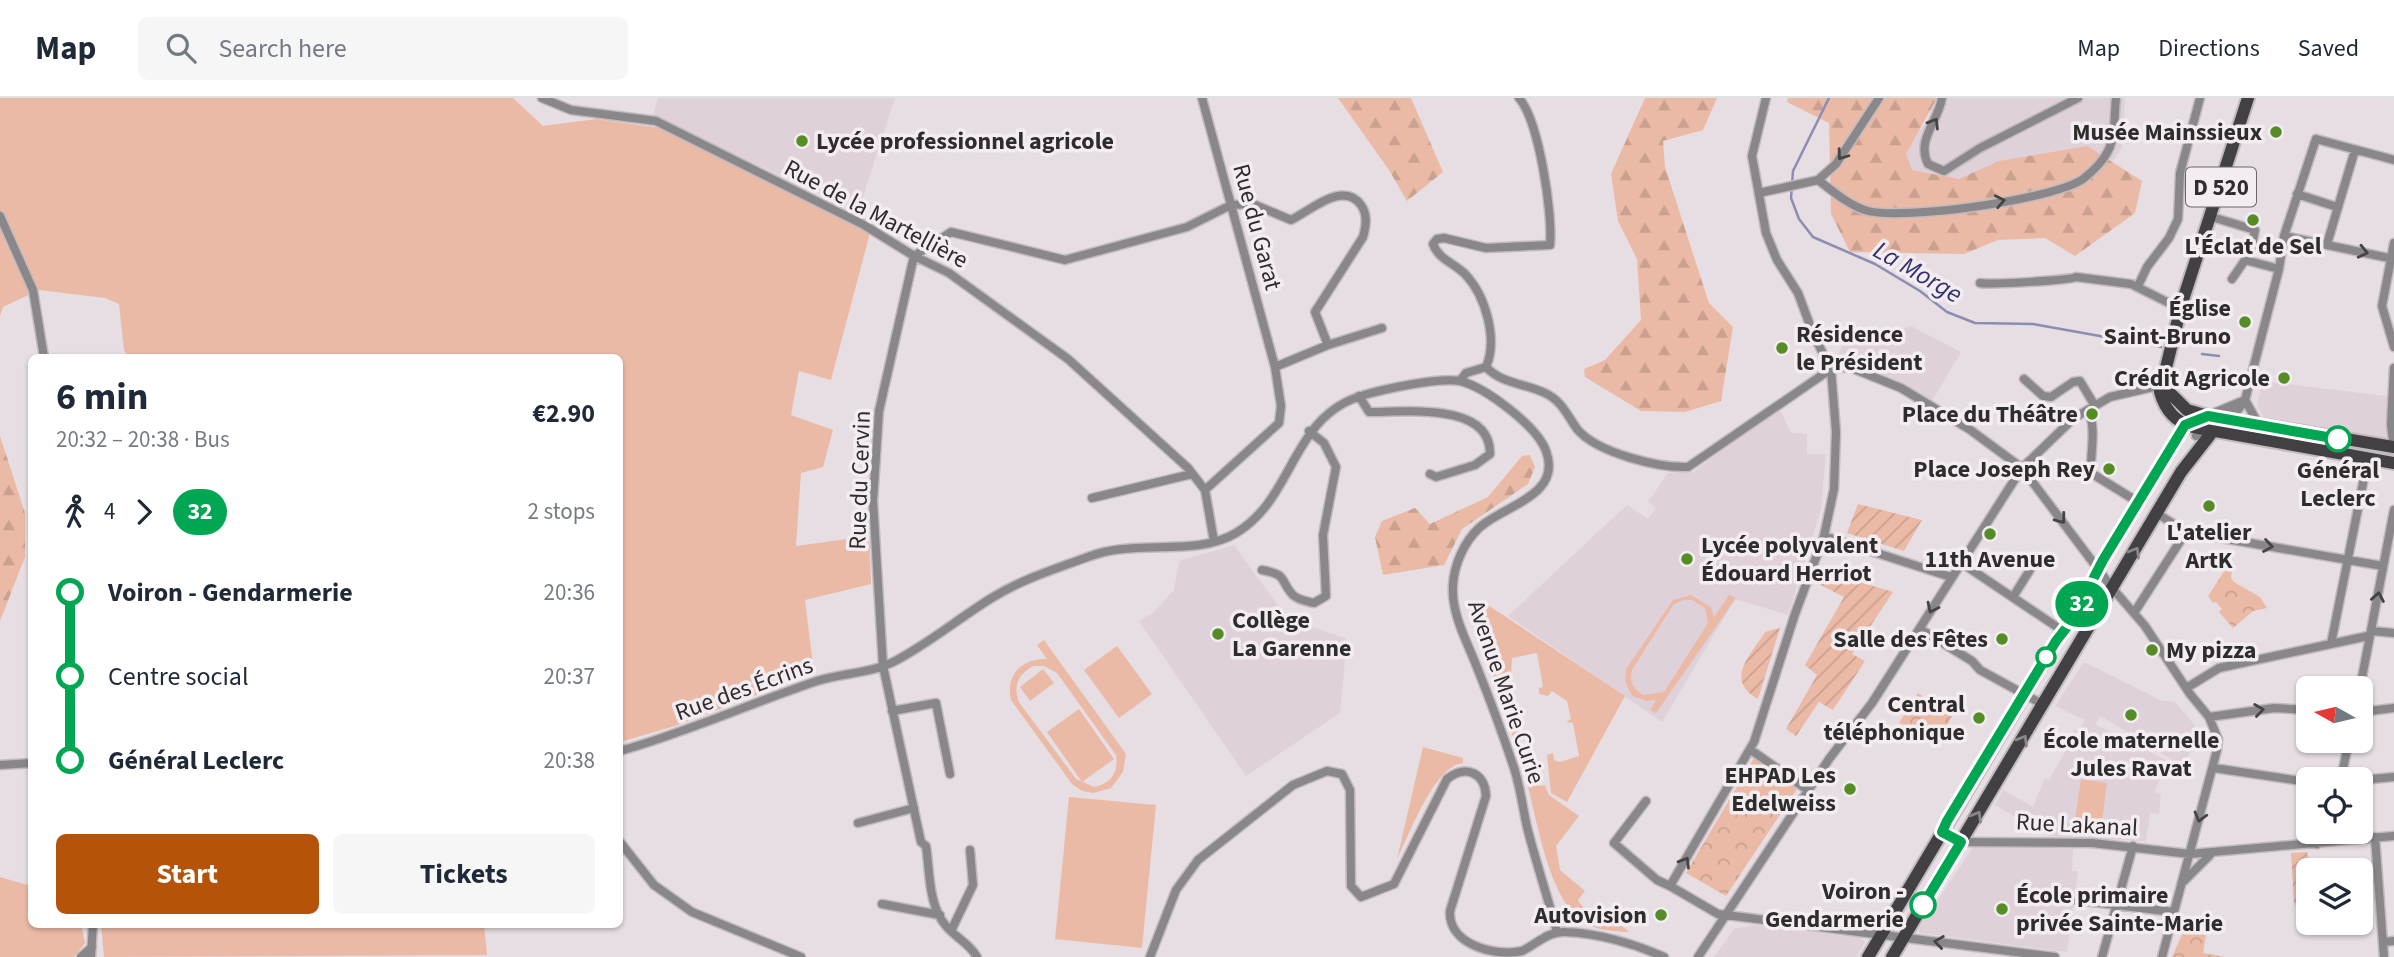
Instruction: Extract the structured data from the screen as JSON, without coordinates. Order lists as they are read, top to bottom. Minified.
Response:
{"streets":{"main road":["D 520"],"street":["Rue de la Martellière","Rue du Garat","Rue du Cervin","Rue des Écrins","Avenue Marie Curie","Rue Lakanal"]},"crossings":[["Rue de la Martellière","Rue du Garat"],["Rue de la Martellière","Rue du Cervin"],["Rue du Cervin","Rue des Écrins"]],"water":["La Morge"],"places":["Musée Mainssieux","Lycée professionnel agricole","L'Éclat de Sel","Église Saint-Bruno","Résidence le Président","Crédit Agricole","Place du Théâtre","Général Leclerc","Place Joseph Rey","L'atelier ArtK","11th Avenue","Lycée polyvalent Édouard Herriot","Collège La Garenne","Salle des Fêtes","My pizza","École maternelle Jules Ravat","Central téléphonique","EHPAD Les Edelweiss","Voiron - Gendarmerie","École primaire privée Sainte-Marie","Autovision"],"lines":["bus line 32"],"north":"left","page":{"header":"Map","search":"Search here","nav":["Map","Directions","Saved"],"on_map":"32","heading":["6 min","20:32 – 20:38 · Bus","€2.90"],"legs":["4","32","2 stops"],"list":[{"name":"Voiron - Gendarmerie","value":"20:36"},{"name":"Centre social","value":"20:37"},{"name":"Général Leclerc","value":"20:38"}],"buttons":["Start","Tickets"]}}
